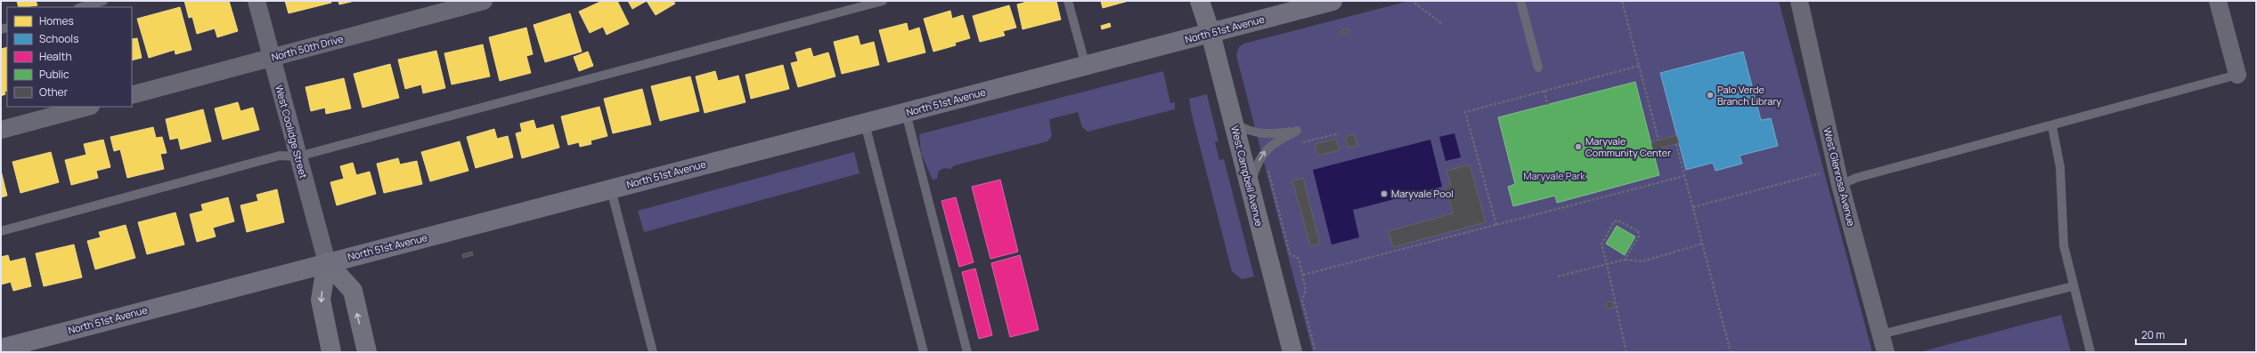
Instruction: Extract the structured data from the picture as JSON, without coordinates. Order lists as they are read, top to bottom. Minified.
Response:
{"streets":{"main road":["North 51st Avenue"],"street":["North 50th Drive","West Coolidge Street","West Campbell Avenue","West Glenrosa Avenue"]},"crossings":[["North 51st Avenue","West Coolidge Street"],["North 51st Avenue","West Campbell Avenue"],["North 50th Drive","West Coolidge Street"]],"parks":["Maryvale Park"],"places":["Palo Verde Branch Library","Maryvale Community Center","Maryvale Pool"],"legend":["Homes","Schools","Health","Public","Other"],"scale_bar":"20 m"}
